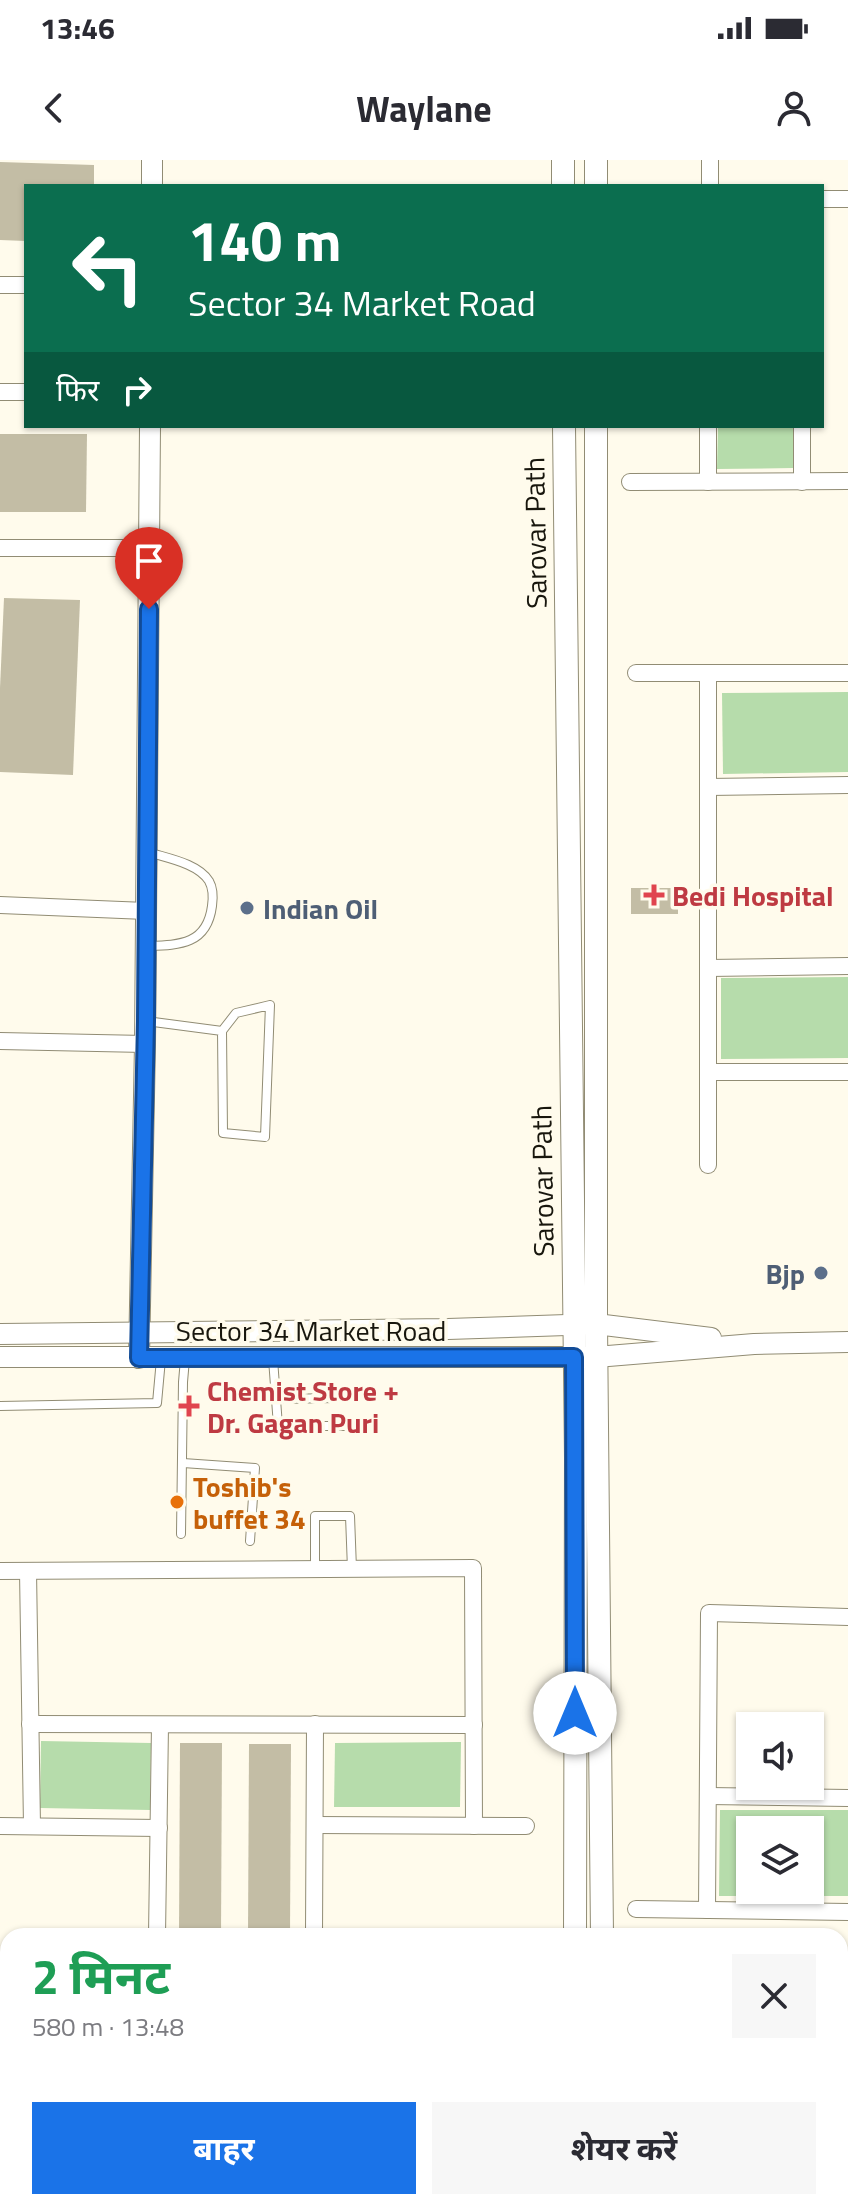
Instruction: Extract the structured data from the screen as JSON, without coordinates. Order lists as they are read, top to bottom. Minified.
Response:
{"streets":{"main road":["Sarovar Path"],"street":["Sector 34 Market Road"]},"crossings":[["Sarovar Path","Sector 34 Market Road"]],"places":{"health":["Bedi Hospital","Chemist Store + Dr. Gagan Puri"],"other":["Indian Oil","Bjp","Toshib's buffet 34"]},"page":{"status":"13:46","header":"Waylane","turn":["140 m","Sector 34 Market Road"],"then":"फिर","heading":["2 मिनट","580 m · 13:48"],"buttons":["बाहर","शेयर करें"]}}
